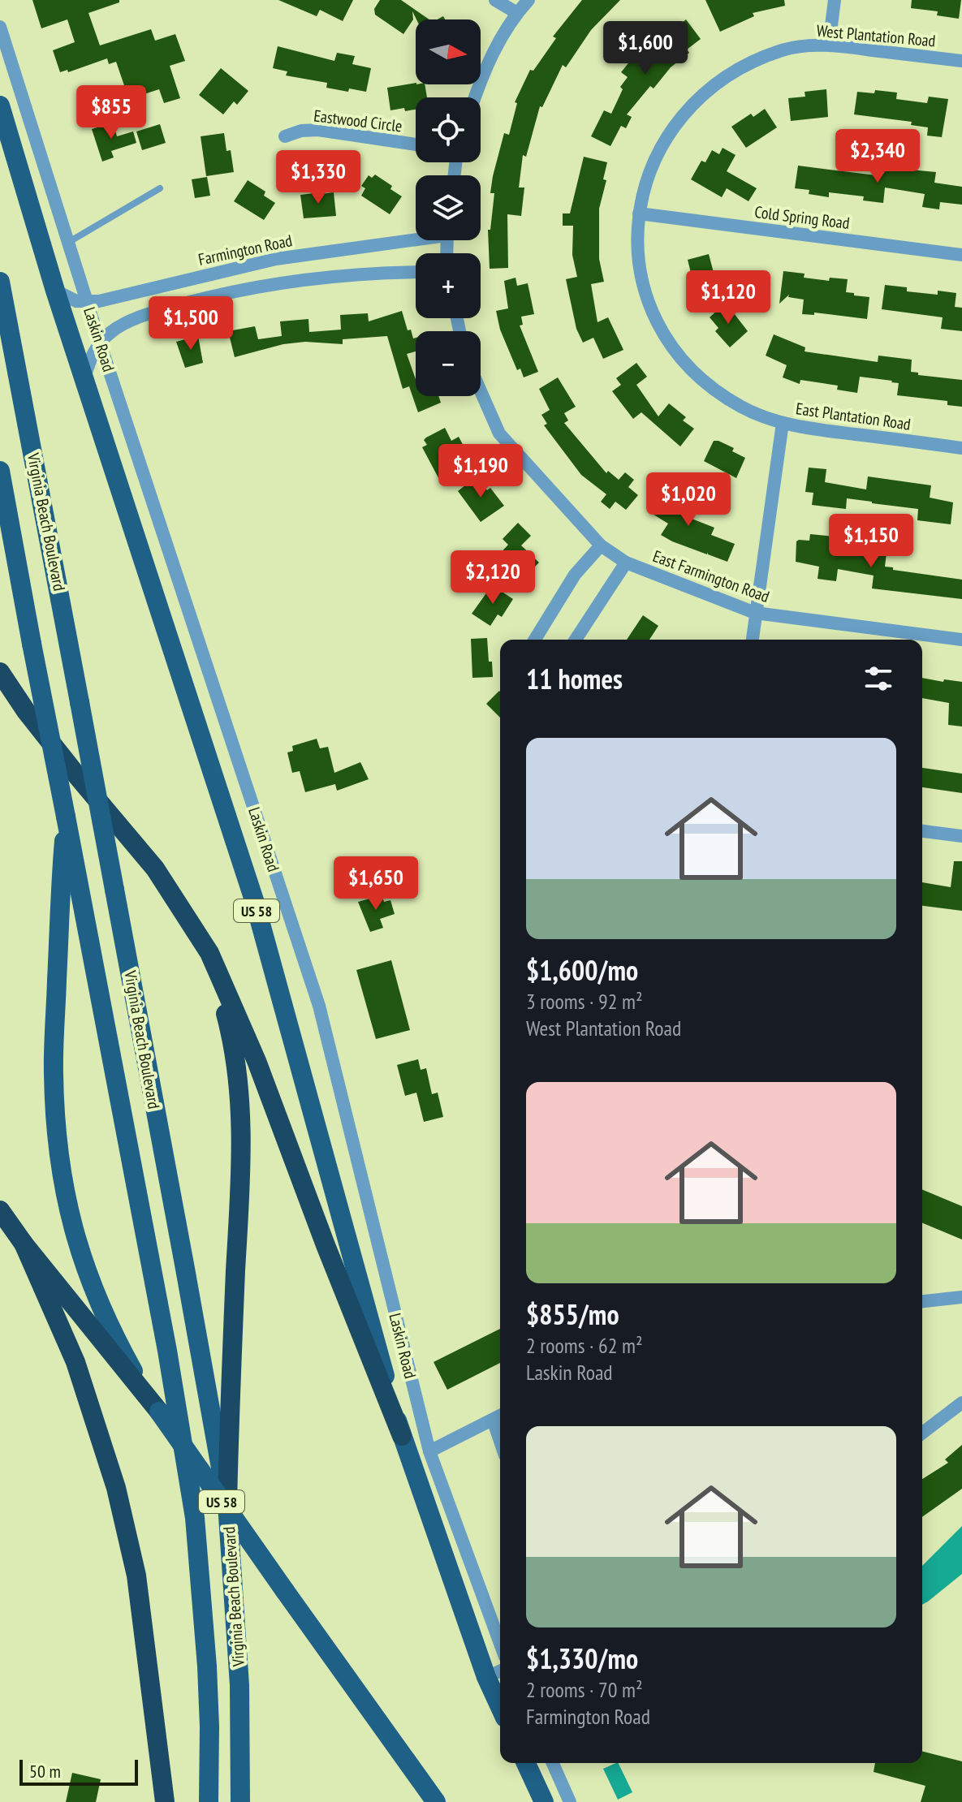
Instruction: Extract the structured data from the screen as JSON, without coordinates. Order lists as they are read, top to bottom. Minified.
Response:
{"streets":{"main road":["Laskin Road","Virginia Beach Boulevard","US 58"],"street":["West Plantation Road","Eastwood Circle","Cold Spring Road","Farmington Road","East Plantation Road","East Farmington Road"]},"crossings":[["West Plantation Road","Cold Spring Road"],["West Plantation Road","East Plantation Road"],["Cold Spring Road","East Plantation Road"],["Farmington Road","Laskin Road"],["Virginia Beach Boulevard","US 58"]],"scale_bar":"50 m","north":"right","page":{"map_buttons":["+","−"],"price":["$1,600","$855","$2,340","$1,330","$1,120","$1,500","$1,190","$1,020","$1,150","$2,120","$1,650"],"heading":"11 homes","list":[{"name":"$1,600/mo","note":"3 rooms · 92 m² · West Plantation Road"},{"name":"$855/mo","note":"2 rooms · 62 m² · Laskin Road"},{"name":"$1,330/mo","note":"2 rooms · 70 m² · Farmington Road"}],"scale":"50 m"}}
